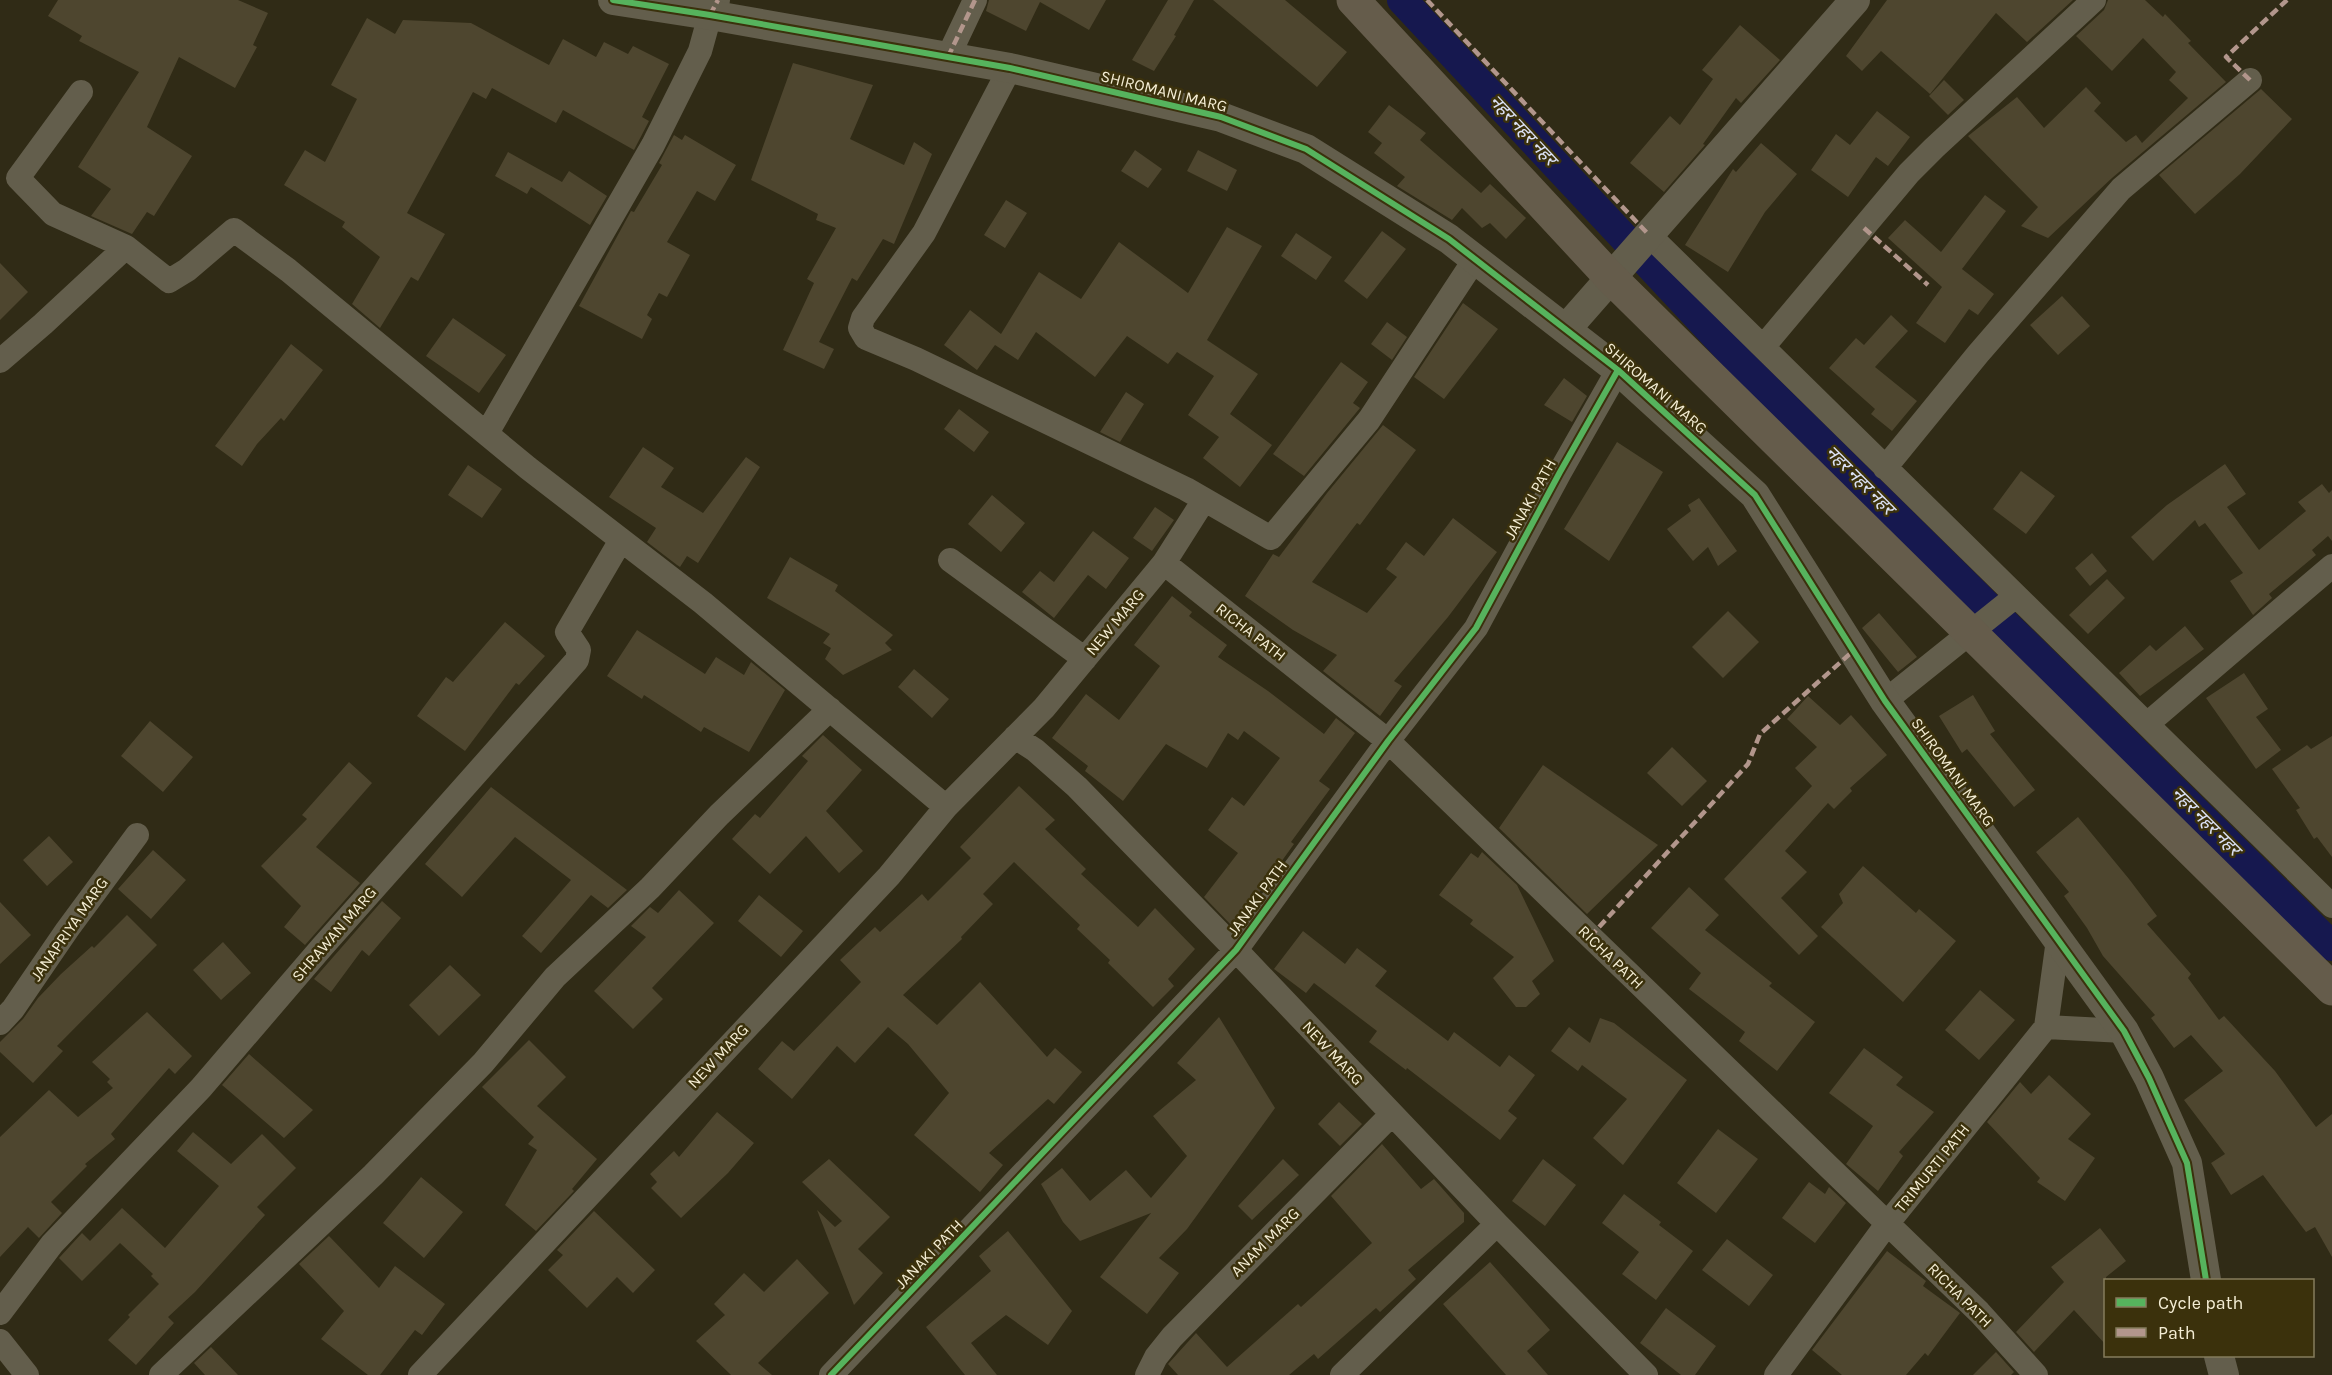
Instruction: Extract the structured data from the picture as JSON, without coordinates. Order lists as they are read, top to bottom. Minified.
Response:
{"streets":{"street":["SHIROMANI MARG","JANAKI PATH","NEW MARG","RICHA PATH","JANAPRIYA MARG","SHRAWAN MARG","TRIMURTI PATH","ANAM MARG"]},"crossings":[["SHIROMANI MARG","JANAKI PATH"],["JANAKI PATH","NEW MARG"],["JANAKI PATH","RICHA PATH"],["NEW MARG","RICHA PATH"],["NEW MARG","ANAM MARG"],["RICHA PATH","TRIMURTI PATH"]],"water":["नहर नहर नहर"],"legend":["Cycle path","Path"]}
